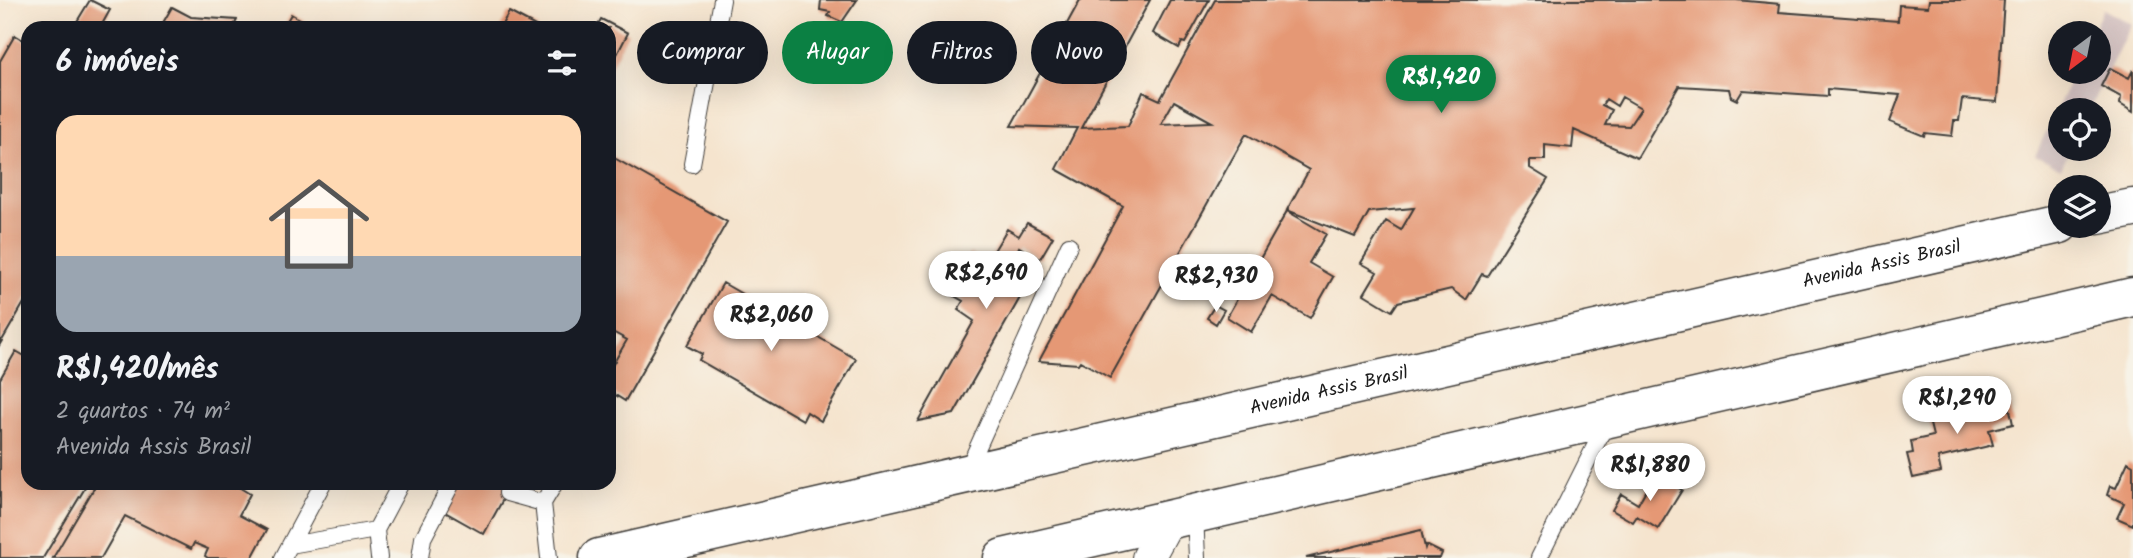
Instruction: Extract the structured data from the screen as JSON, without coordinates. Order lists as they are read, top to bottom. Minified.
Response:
{"streets":{"main road":["Avenida Assis Brasil"]},"north":"bottom left","page":{"chip":["Comprar","Alugar","Filtros","Novo"],"heading":"6 imóveis","price":["R$1,420","R$2,690","R$2,930","R$2,060","R$1,290","R$1,880"],"list":[{"name":"R$1,420/mês","note":"2 quartos · 74 m² · Avenida Assis Brasil"}]}}
